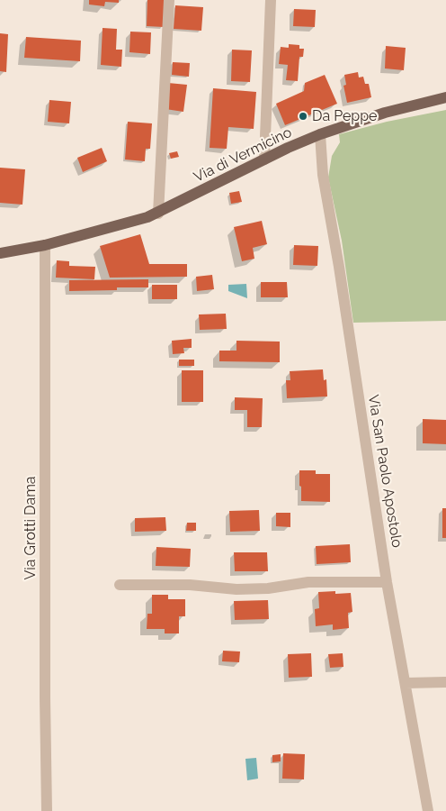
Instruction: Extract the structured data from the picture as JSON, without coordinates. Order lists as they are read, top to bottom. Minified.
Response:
{"streets":{"main road":["Via di Vermicino"],"street":["Via San Paolo Apostolo","Via Grotti Dama"]},"crossings":[["Via di Vermicino","Via San Paolo Apostolo"],["Via di Vermicino","Via Grotti Dama"]],"places":["Da Peppe"]}
